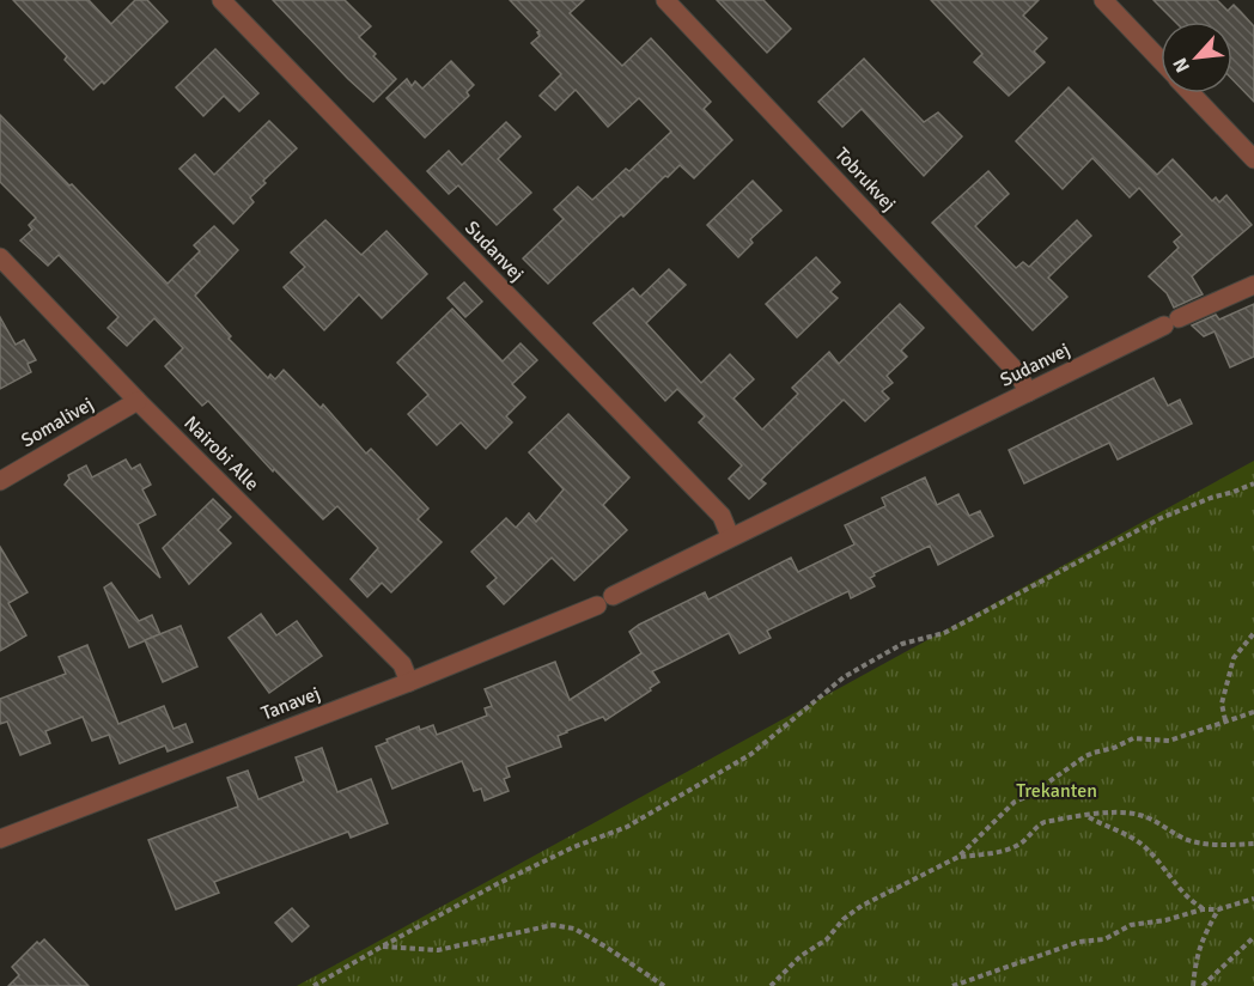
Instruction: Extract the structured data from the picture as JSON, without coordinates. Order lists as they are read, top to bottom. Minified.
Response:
{"streets":{"street":["Tobrukvej","Sudanvej","Somalivej","Nairobi Alle","Tanavej"]},"crossings":[["Tobrukvej","Sudanvej"],["Sudanvej","Tanavej"],["Somalivej","Nairobi Alle"],["Nairobi Alle","Tanavej"]],"parks":["Trekanten"],"north":"bottom left"}
